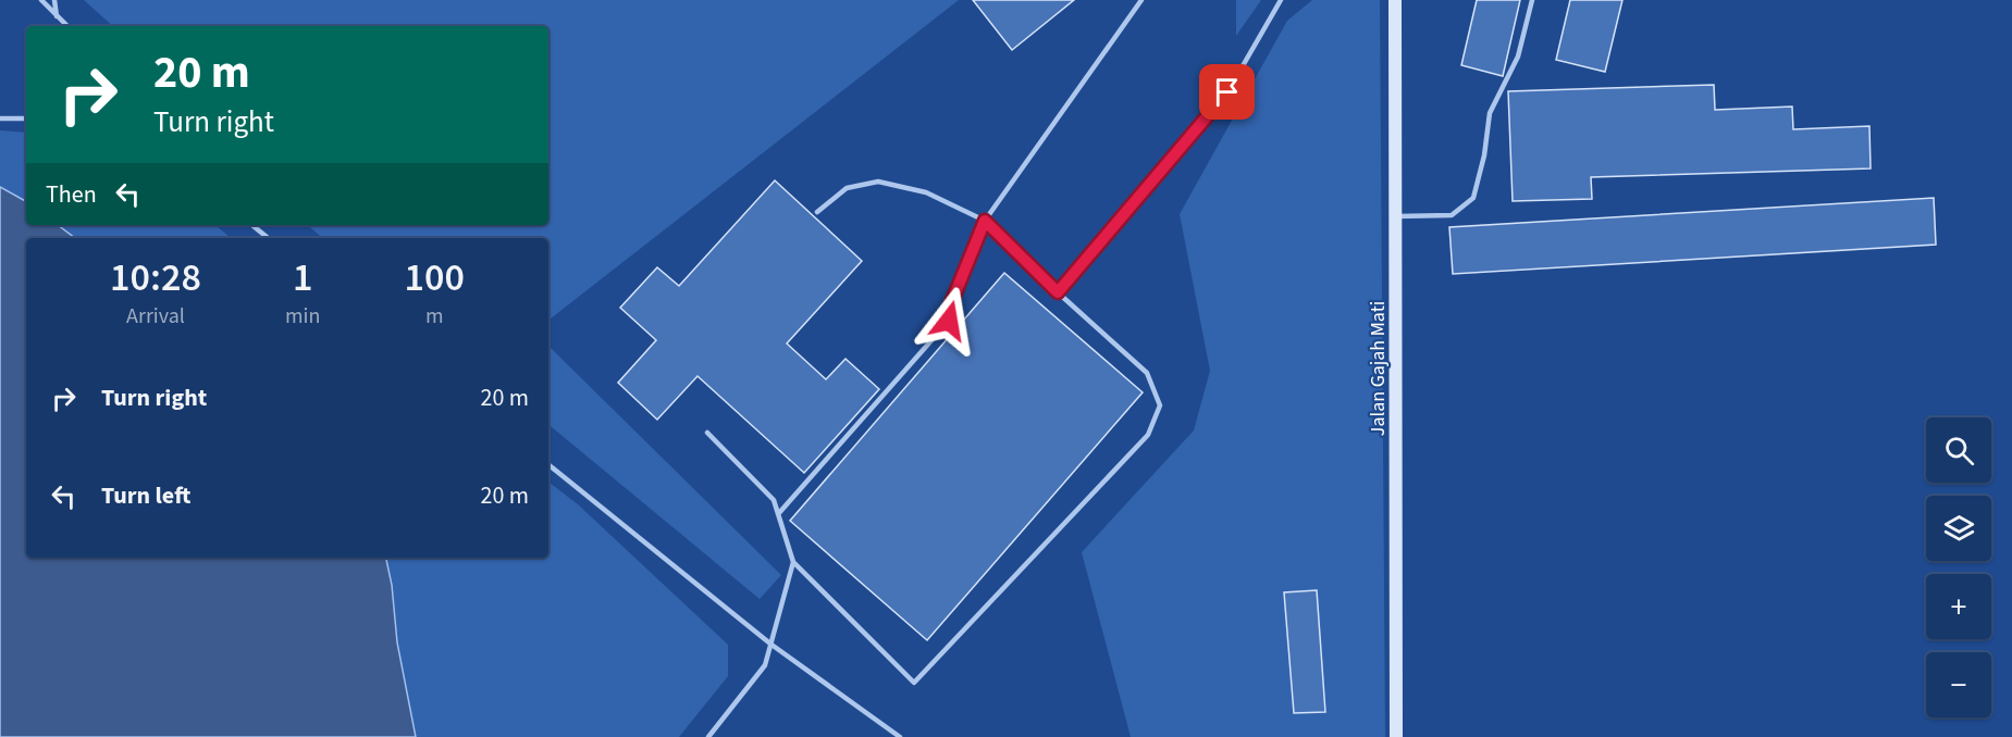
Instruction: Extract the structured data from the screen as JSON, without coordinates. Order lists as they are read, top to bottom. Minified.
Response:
{"streets":{"main road":["Jalan Gajah Mati"]},"page":{"turn":["20 m","Turn right"],"then":"Then","eta":["10:28","Arrival","1","min","100","m"],"list":[{"name":"Turn right","value":"20 m"},{"name":"Turn left","value":"20 m"}],"map_buttons":["+","−"]}}
